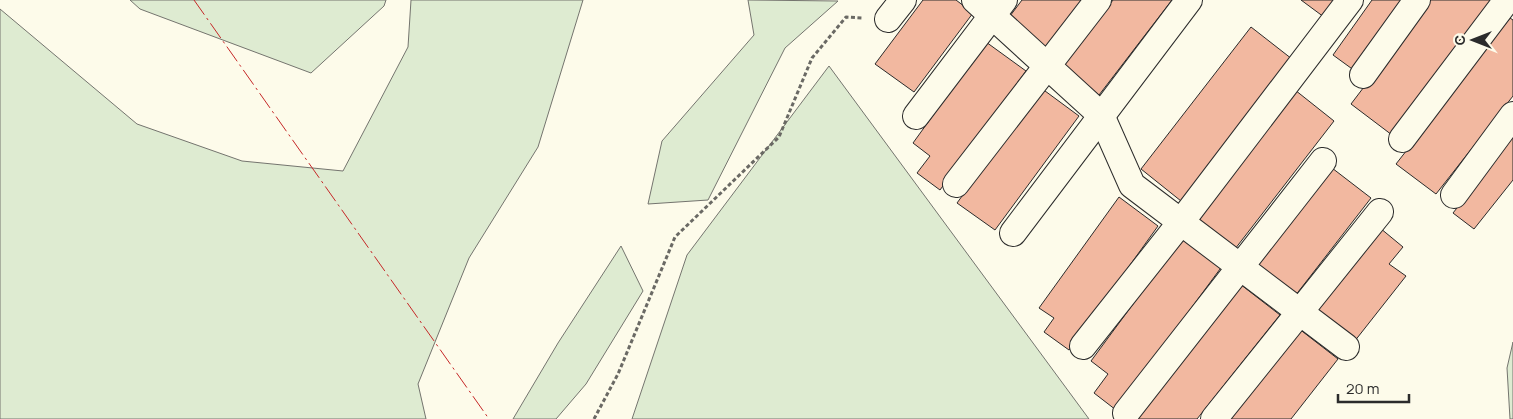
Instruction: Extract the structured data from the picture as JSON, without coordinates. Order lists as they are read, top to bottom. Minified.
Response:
{"scale_bar":"20 m","north":"left"}
